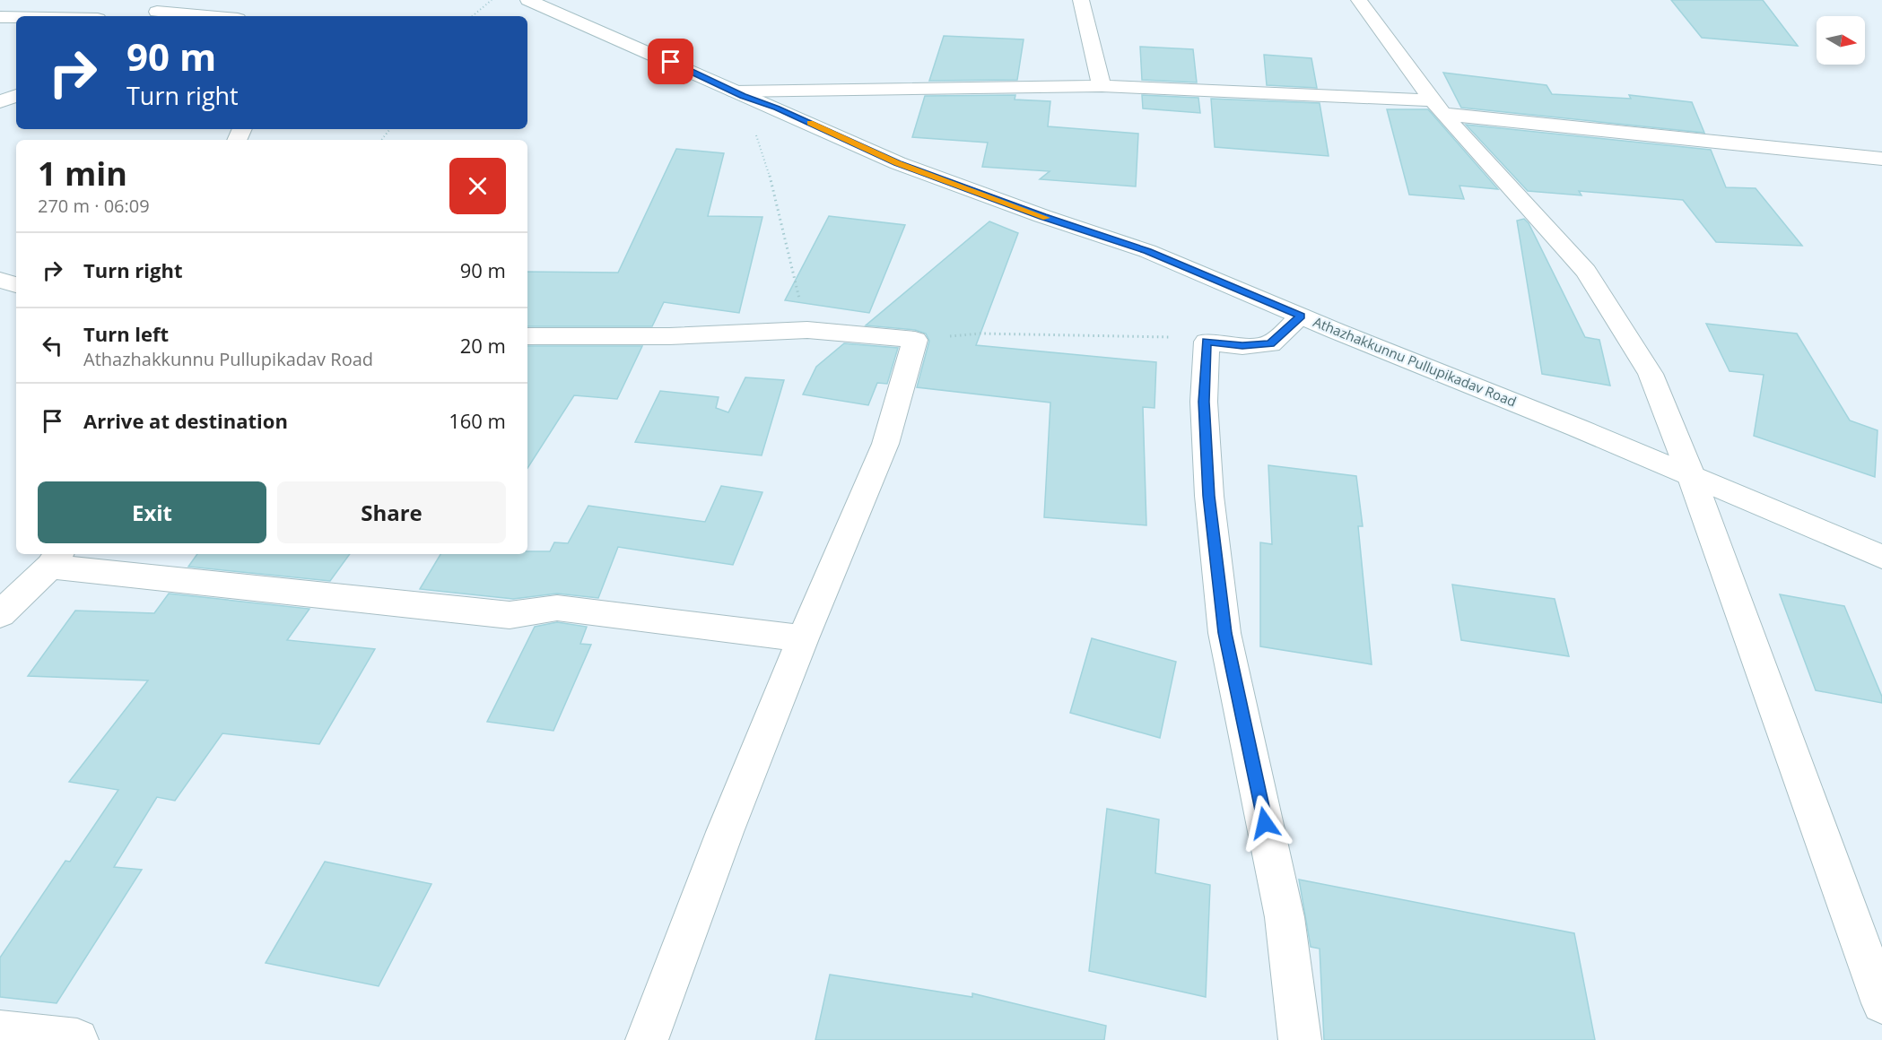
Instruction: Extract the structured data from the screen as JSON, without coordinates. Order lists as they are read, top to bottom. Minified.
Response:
{"streets":{"street":["Athazhakkunnu Pullupikadav Road"]},"north":"right","page":{"turn":["90 m","Turn right"],"heading":["1 min","270 m · 06:09"],"list":[{"name":"Turn right","value":"90 m"},{"name":"Turn left","note":"Athazhakkunnu Pullupikadav Road","value":"20 m"},{"name":"Arrive at destination","value":"160 m"}],"buttons":["Exit","Share"]}}
